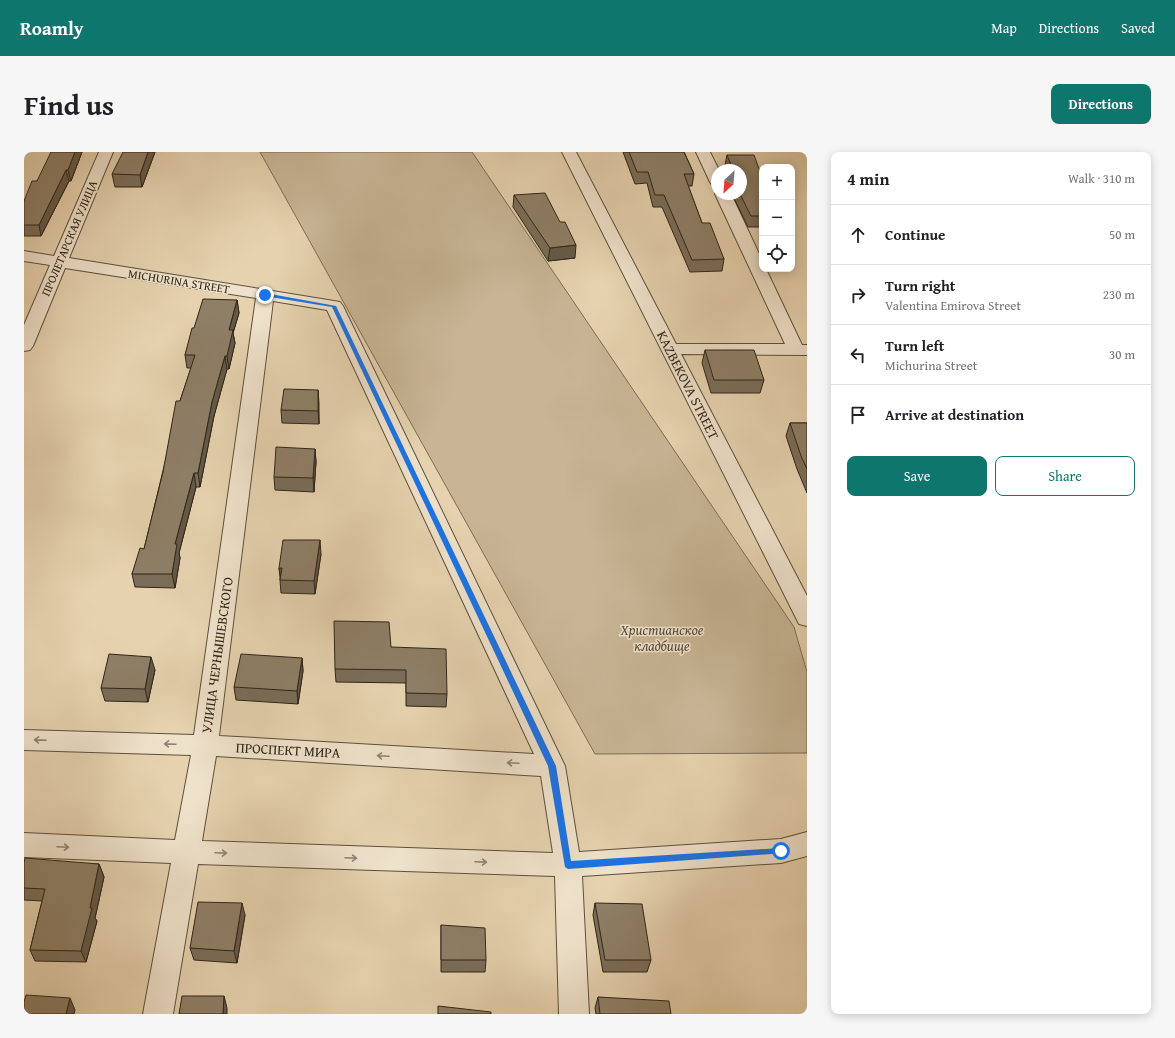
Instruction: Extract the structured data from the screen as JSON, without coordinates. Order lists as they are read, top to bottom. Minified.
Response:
{"streets":{"street":["ПРОЛЕТАРСКАЯ УЛИЦА","MICHURINA STREET","KAZBEKOVA STREET","УЛИЦА ЧЕРНЫШЕВСКОГО","ПРОСПЕКТ МИРА"]},"crossings":[["ПРОЛЕТАРСКАЯ УЛИЦА","MICHURINA STREET"],["MICHURINA STREET","УЛИЦА ЧЕРНЫШЕВСКОГО"],["MICHURINA STREET","ПРОСПЕКТ МИРА"],["УЛИЦА ЧЕРНЫШЕВСКОГО","ПРОСПЕКТ МИРА"]],"parks":["Христианское кладбище"],"north":"bottom left","page":{"header":"Roamly","nav":["Map","Directions","Saved"],"title":"Find us","buttons":["Directions",["Save","Share"]],"heading":["4 min","Walk · 310 m"],"map_buttons":["+","−"],"list":[["Continue","50 m"],["Turn right","Valentina Emirova Street","230 m"],["Turn left","Michurina Street","30 m"],"Arrive at destination"]}}
